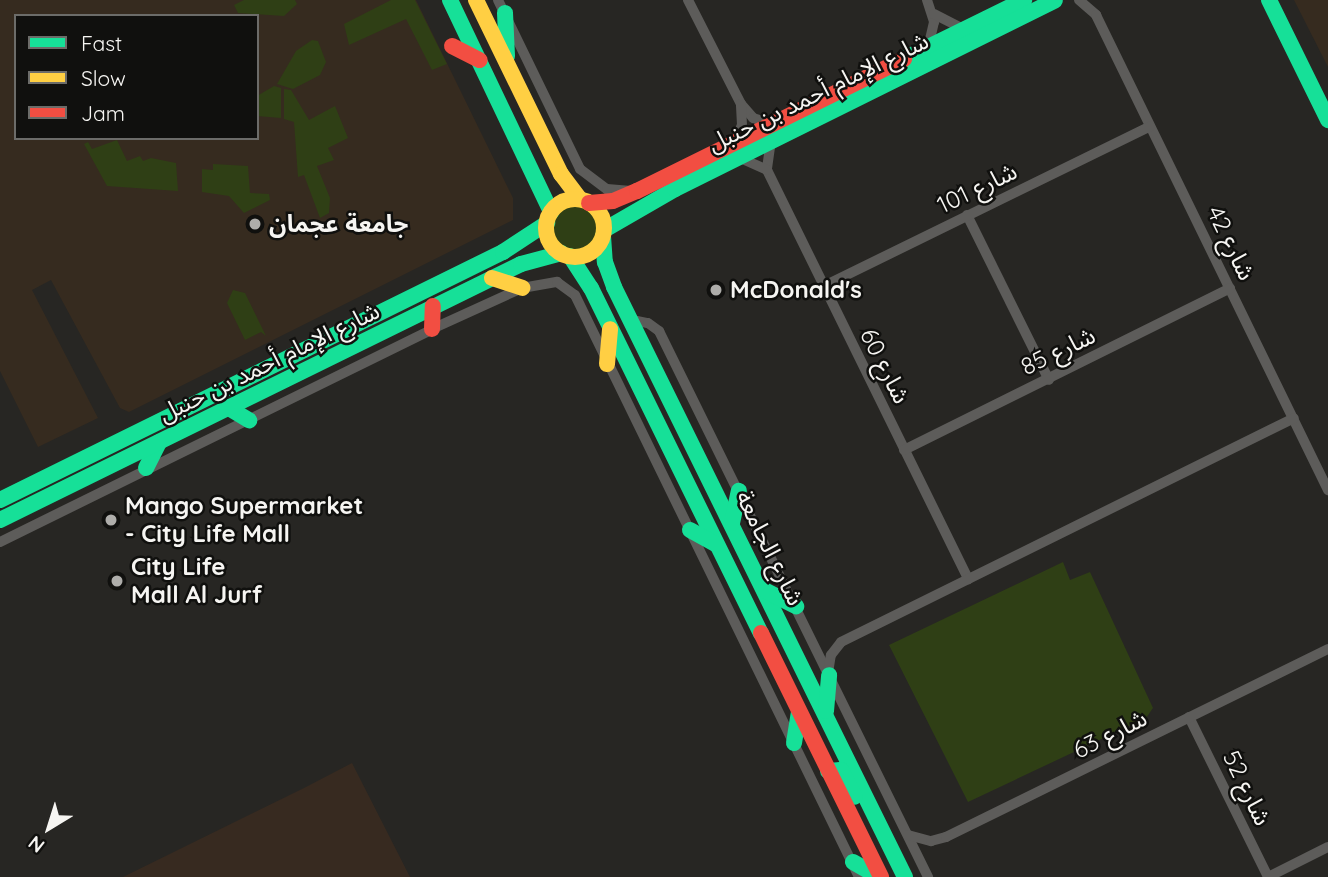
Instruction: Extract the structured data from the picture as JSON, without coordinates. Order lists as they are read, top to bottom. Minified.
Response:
{"streets":{"street":["شارع الإمام أحمد بن حنبل","شارع 101","شارع 42","شارع 85","شارع 60","شارع الجامعة","شارع 63","شارع 52"]},"crossings":[["شارع الإمام أحمد بن حنبل","شارع الجامعة"],["شارع 101","شارع 42"],["شارع 101","شارع 60"],["شارع 42","شارع 85"],["شارع 85","شارع 60"],["شارع 63","شارع 52"]],"places":["جامعة عجمان","McDonald's","Mango Supermarket - City Life Mall","City Life Mall Al Jurf"],"legend":["Fast","Slow","Jam"],"north":"bottom left"}
